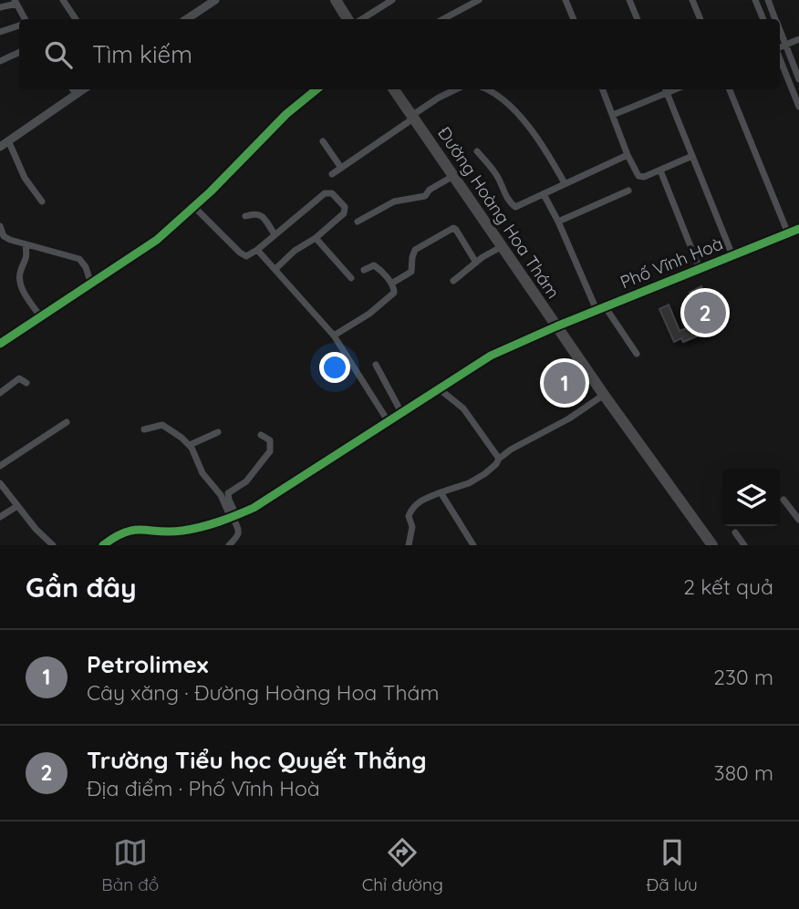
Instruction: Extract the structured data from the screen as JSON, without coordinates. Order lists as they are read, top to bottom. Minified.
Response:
{"streets":{"main road":["Đường Hoàng Hoa Thám"],"street":["Phố Vĩnh Hoà"]},"crossings":[["Đường Hoàng Hoa Thám","Phố Vĩnh Hoà"]],"page":{"search":"Tìm kiếm","pins":["2","1"],"heading":["Gần đây","2 kết quả"],"list":[{"mark":"1","name":"Petrolimex","note":"Cây xăng · Đường Hoàng Hoa Thám","value":"230 m"},{"mark":"2","name":"Trường Tiểu học Quyết Thắng","note":"Địa điểm · Phố Vĩnh Hoà","value":"380 m"}],"nav":["Bản đồ","Chỉ đường","Đã lưu"]}}
